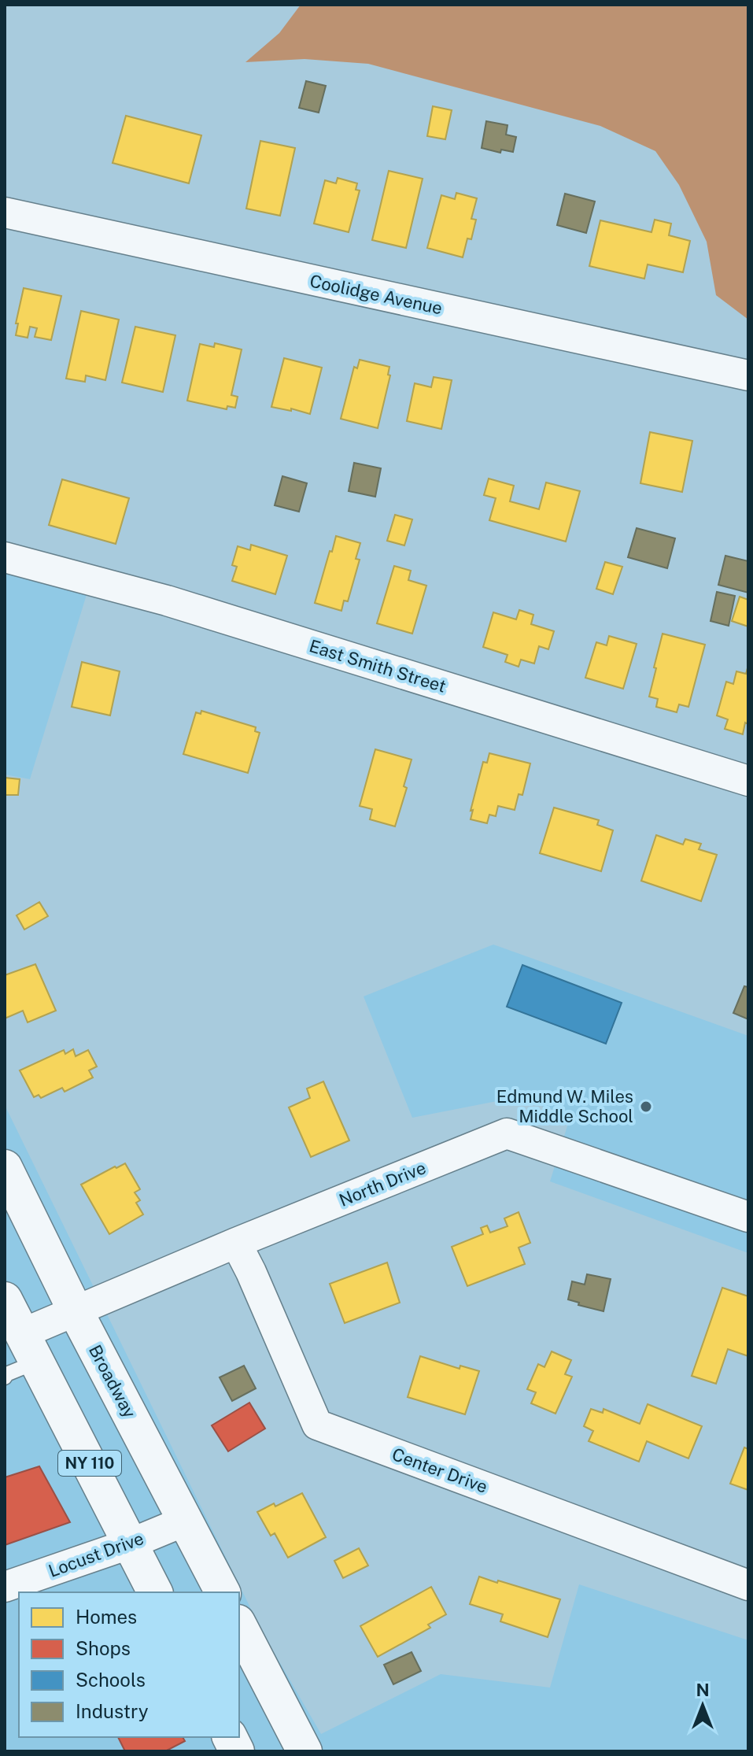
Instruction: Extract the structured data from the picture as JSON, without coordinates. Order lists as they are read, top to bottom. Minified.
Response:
{"streets":{"main road":["Broadway","NY 110"],"street":["Coolidge Avenue","East Smith Street","North Drive","Center Drive","Locust Drive"]},"crossings":[["North Drive","Broadway"],["North Drive","NY 110"],["North Drive","Center Drive"],["Broadway","Locust Drive"],["NY 110","Locust Drive"]],"places":["Edmund W. Miles Middle School"],"legend":["Homes","Shops","Schools","Industry"],"north":"top"}
